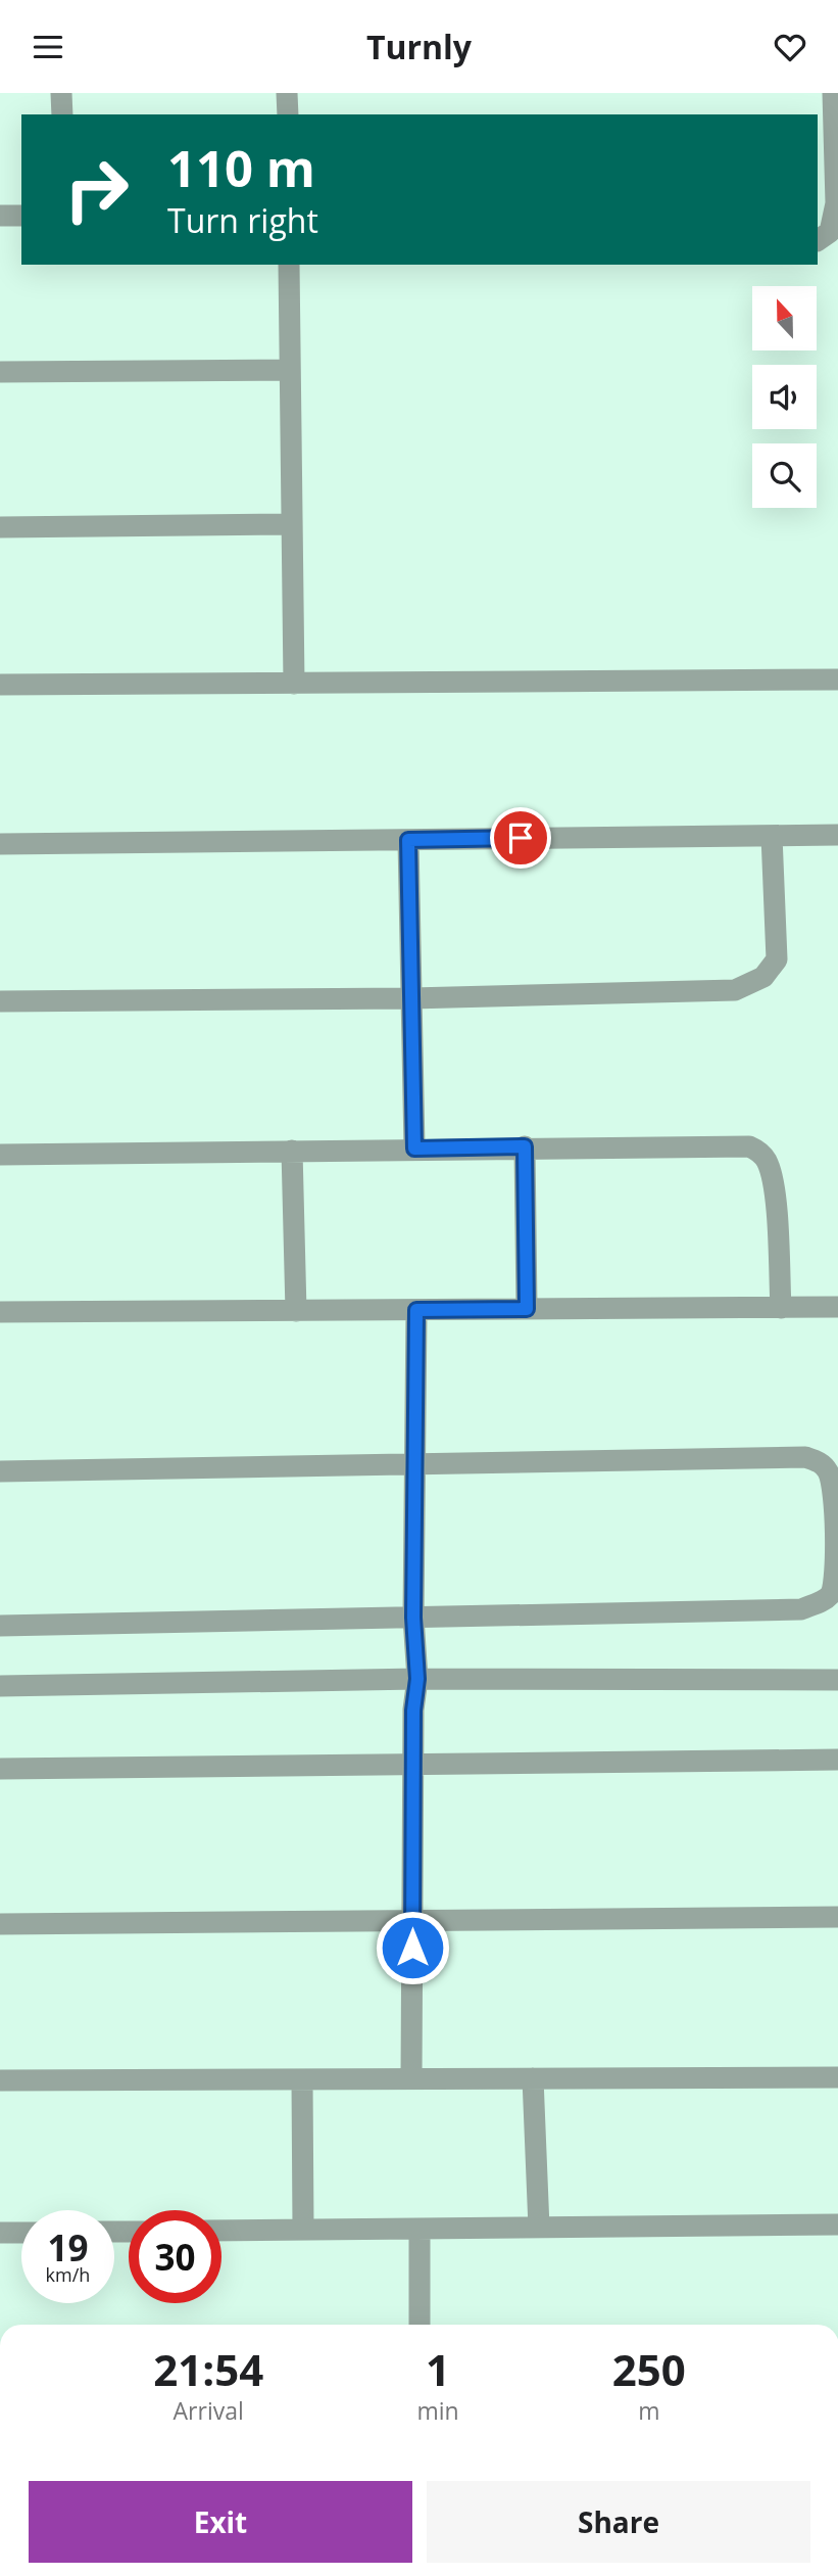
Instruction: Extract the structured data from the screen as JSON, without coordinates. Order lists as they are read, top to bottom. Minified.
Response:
{"north":"top","page":{"header":"Turnly","turn":["110 m","Turn right"],"speed":"19 km/h","limit":"30","eta":["21:54","Arrival","1","min","250","m"],"buttons":["Exit","Share"]}}
